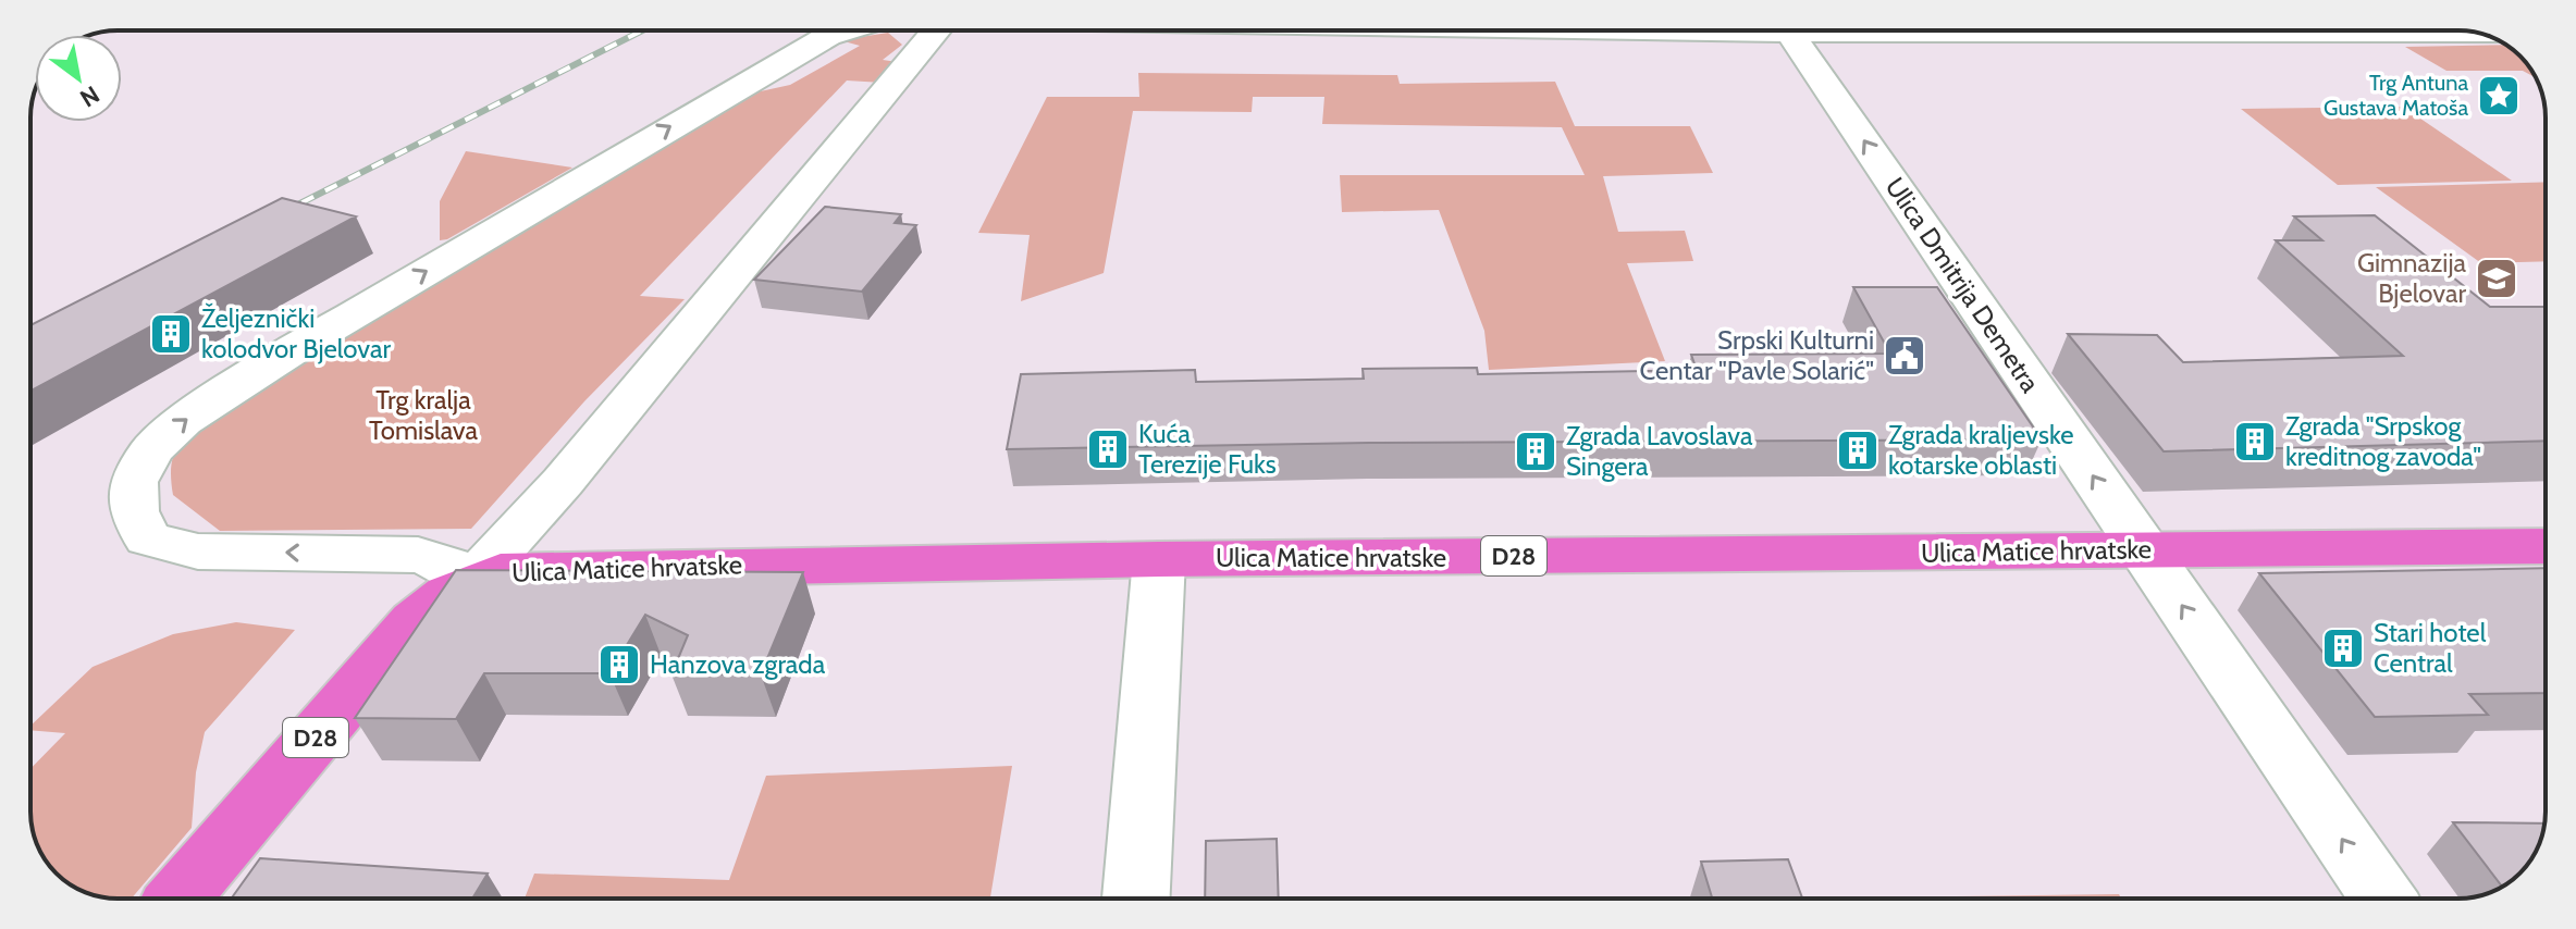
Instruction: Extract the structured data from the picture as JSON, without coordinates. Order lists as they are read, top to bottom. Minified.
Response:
{"streets":{"main road":["Ulica Matice hrvatske","D28"],"street":["Ulica Dmitrija Demetra"]},"crossings":[["Ulica Dmitrija Demetra","Ulica Matice hrvatske"],["Ulica Matice hrvatske","D28"]],"one_way":["Ulica Dmitrija Demetra"],"parks":["Trg kralja Tomislava"],"places":{"place":["Trg Antuna Gustava Matoša"],"school or university":["Gimnazija Bjelovar"],"building":["Željeznički kolodvor Bjelovar","Zgrada \"Srpskog kreditnog zavoda\"","Kuća Terezije Fuks","Zgrada kraljevske kotarske oblasti","Zgrada Lavoslava Singera","Stari hotel Central","Hanzova zgrada"],"public building":["Srpski Kulturni Centar \"Pavle Solarić\""]},"north":"bottom right"}
